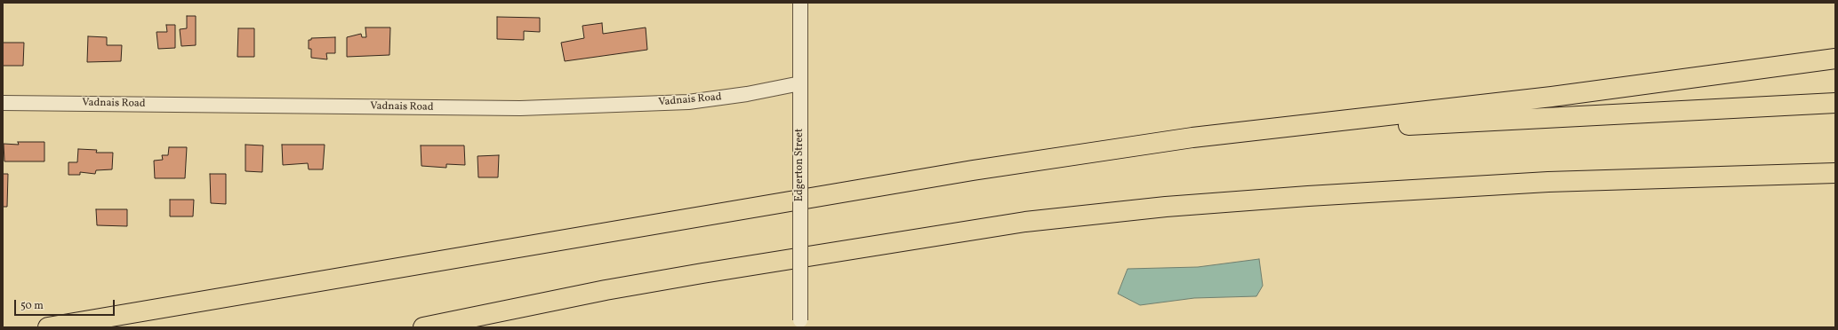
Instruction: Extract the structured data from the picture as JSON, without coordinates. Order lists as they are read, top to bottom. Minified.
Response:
{"streets":{"street":["Vadnais Road","Edgerton Street"]},"crossings":[["Vadnais Road","Edgerton Street"]],"scale_bar":"50 m"}
